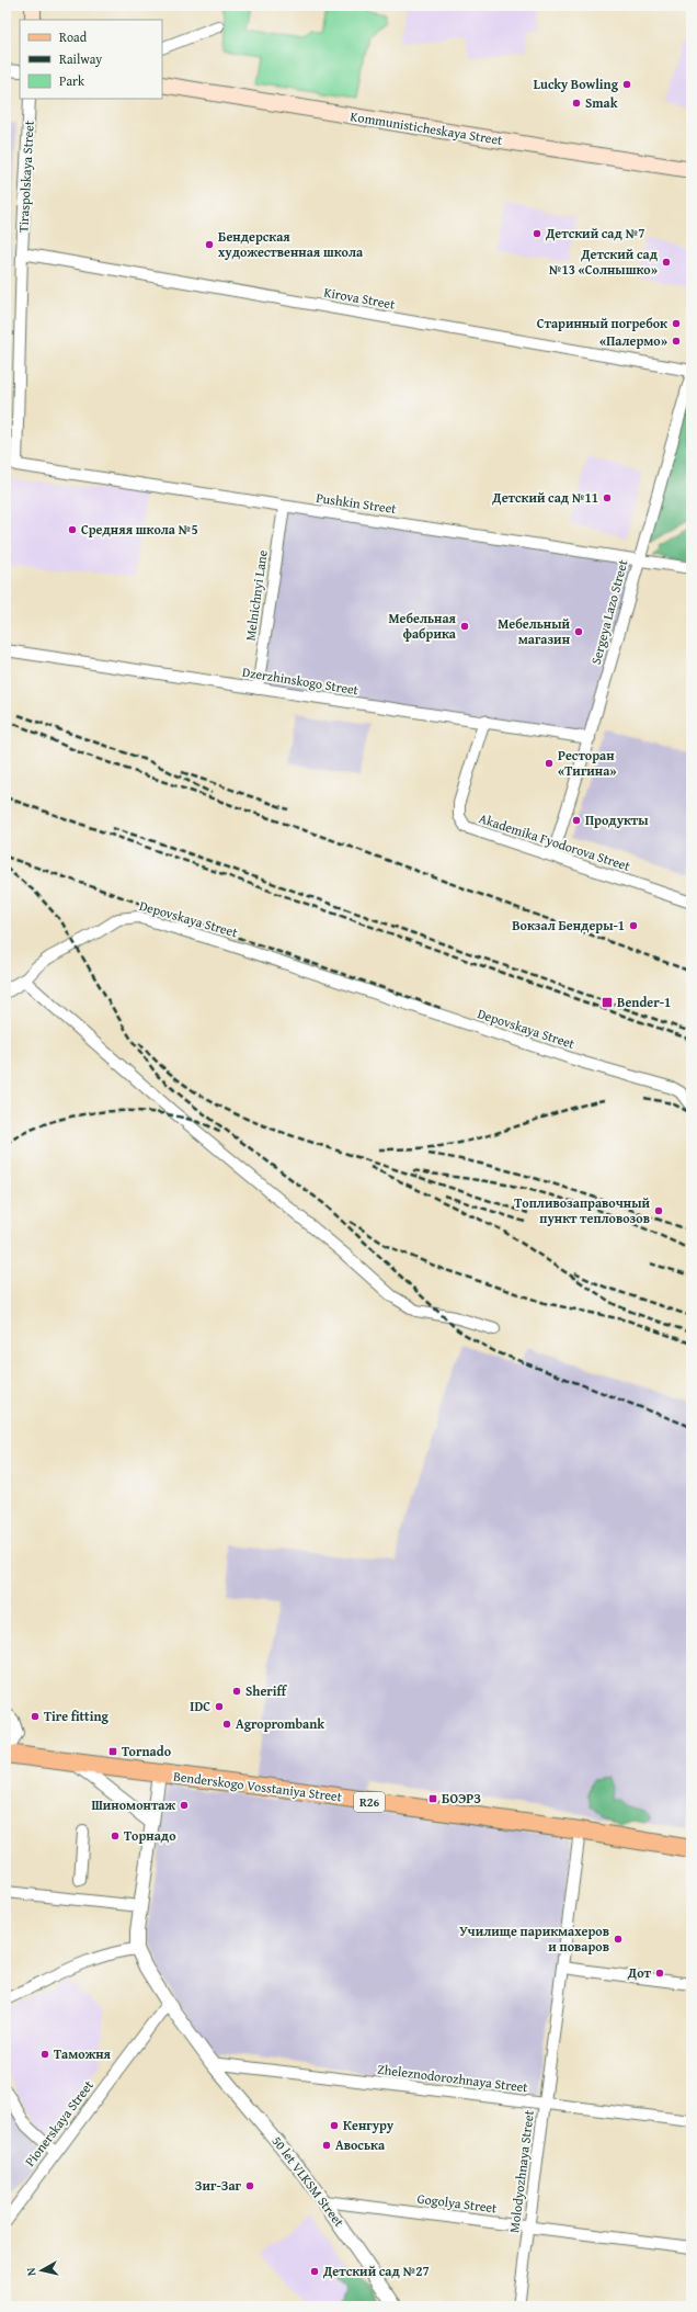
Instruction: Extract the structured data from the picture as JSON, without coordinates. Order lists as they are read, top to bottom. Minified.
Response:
{"streets":{"main road":["Kommunisticheskaya Street","Benderskogo Vosstaniya Street","R26"],"street":["Tiraspolskaya Street","Kirova Street","Pushkin Street","Melnichnyi Lane","Sergeya Lazo Street","Dzerzhinskogo Street","Akademika Fyodorova Street","Depovskaya Street","Zheleznodorozhnaya Street","Pionerskaya Street","Molodyozhnaya Street","50 let VLKSM Street","Gogolya Street"]},"crossings":[["Tiraspolskaya Street","Kirova Street"],["Tiraspolskaya Street","Pushkin Street"],["Pushkin Street","Melnichnyi Lane"],["Pushkin Street","Sergeya Lazo Street"],["Melnichnyi Lane","Dzerzhinskogo Street"],["Sergeya Lazo Street","Dzerzhinskogo Street"],["Sergeya Lazo Street","Akademika Fyodorova Street"],["Dzerzhinskogo Street","Akademika Fyodorova Street"],["Benderskogo Vosstaniya Street","Molodyozhnaya Street"],["Zheleznodorozhnaya Street","Molodyozhnaya Street"],["Zheleznodorozhnaya Street","50 let VLKSM Street"],["Pionerskaya Street","50 let VLKSM Street"],["Molodyozhnaya Street","Gogolya Street"],["50 let VLKSM Street","Gogolya Street"]],"places":{"other":["Lucky Bowling","Smak","Детский сад №7","Бендерская художественная школа","Детский сад №13 «Солнышко»","Старинный погребок","«Палермо»","Детский сад №11","Средняя школа №5","Мебельная фабрика","Мебельный магазин","Ресторан «Тигина»","Продукты","Вокзал Бендеры-1","Топливозаправочный пункт тепловозов","Sheriff","IDC","Tire fitting","Agroprombank","Шиномонтаж","Торнадо","Училище парикмахеров и поваров","Дот","Таможня","Кенгуру","Авоська","Зиг-Заг","Детский сад №27"],"transit":["Bender-1","Tornado","БОЭРЗ"]},"legend":["Road","Railway","Park"],"north":"left"}
